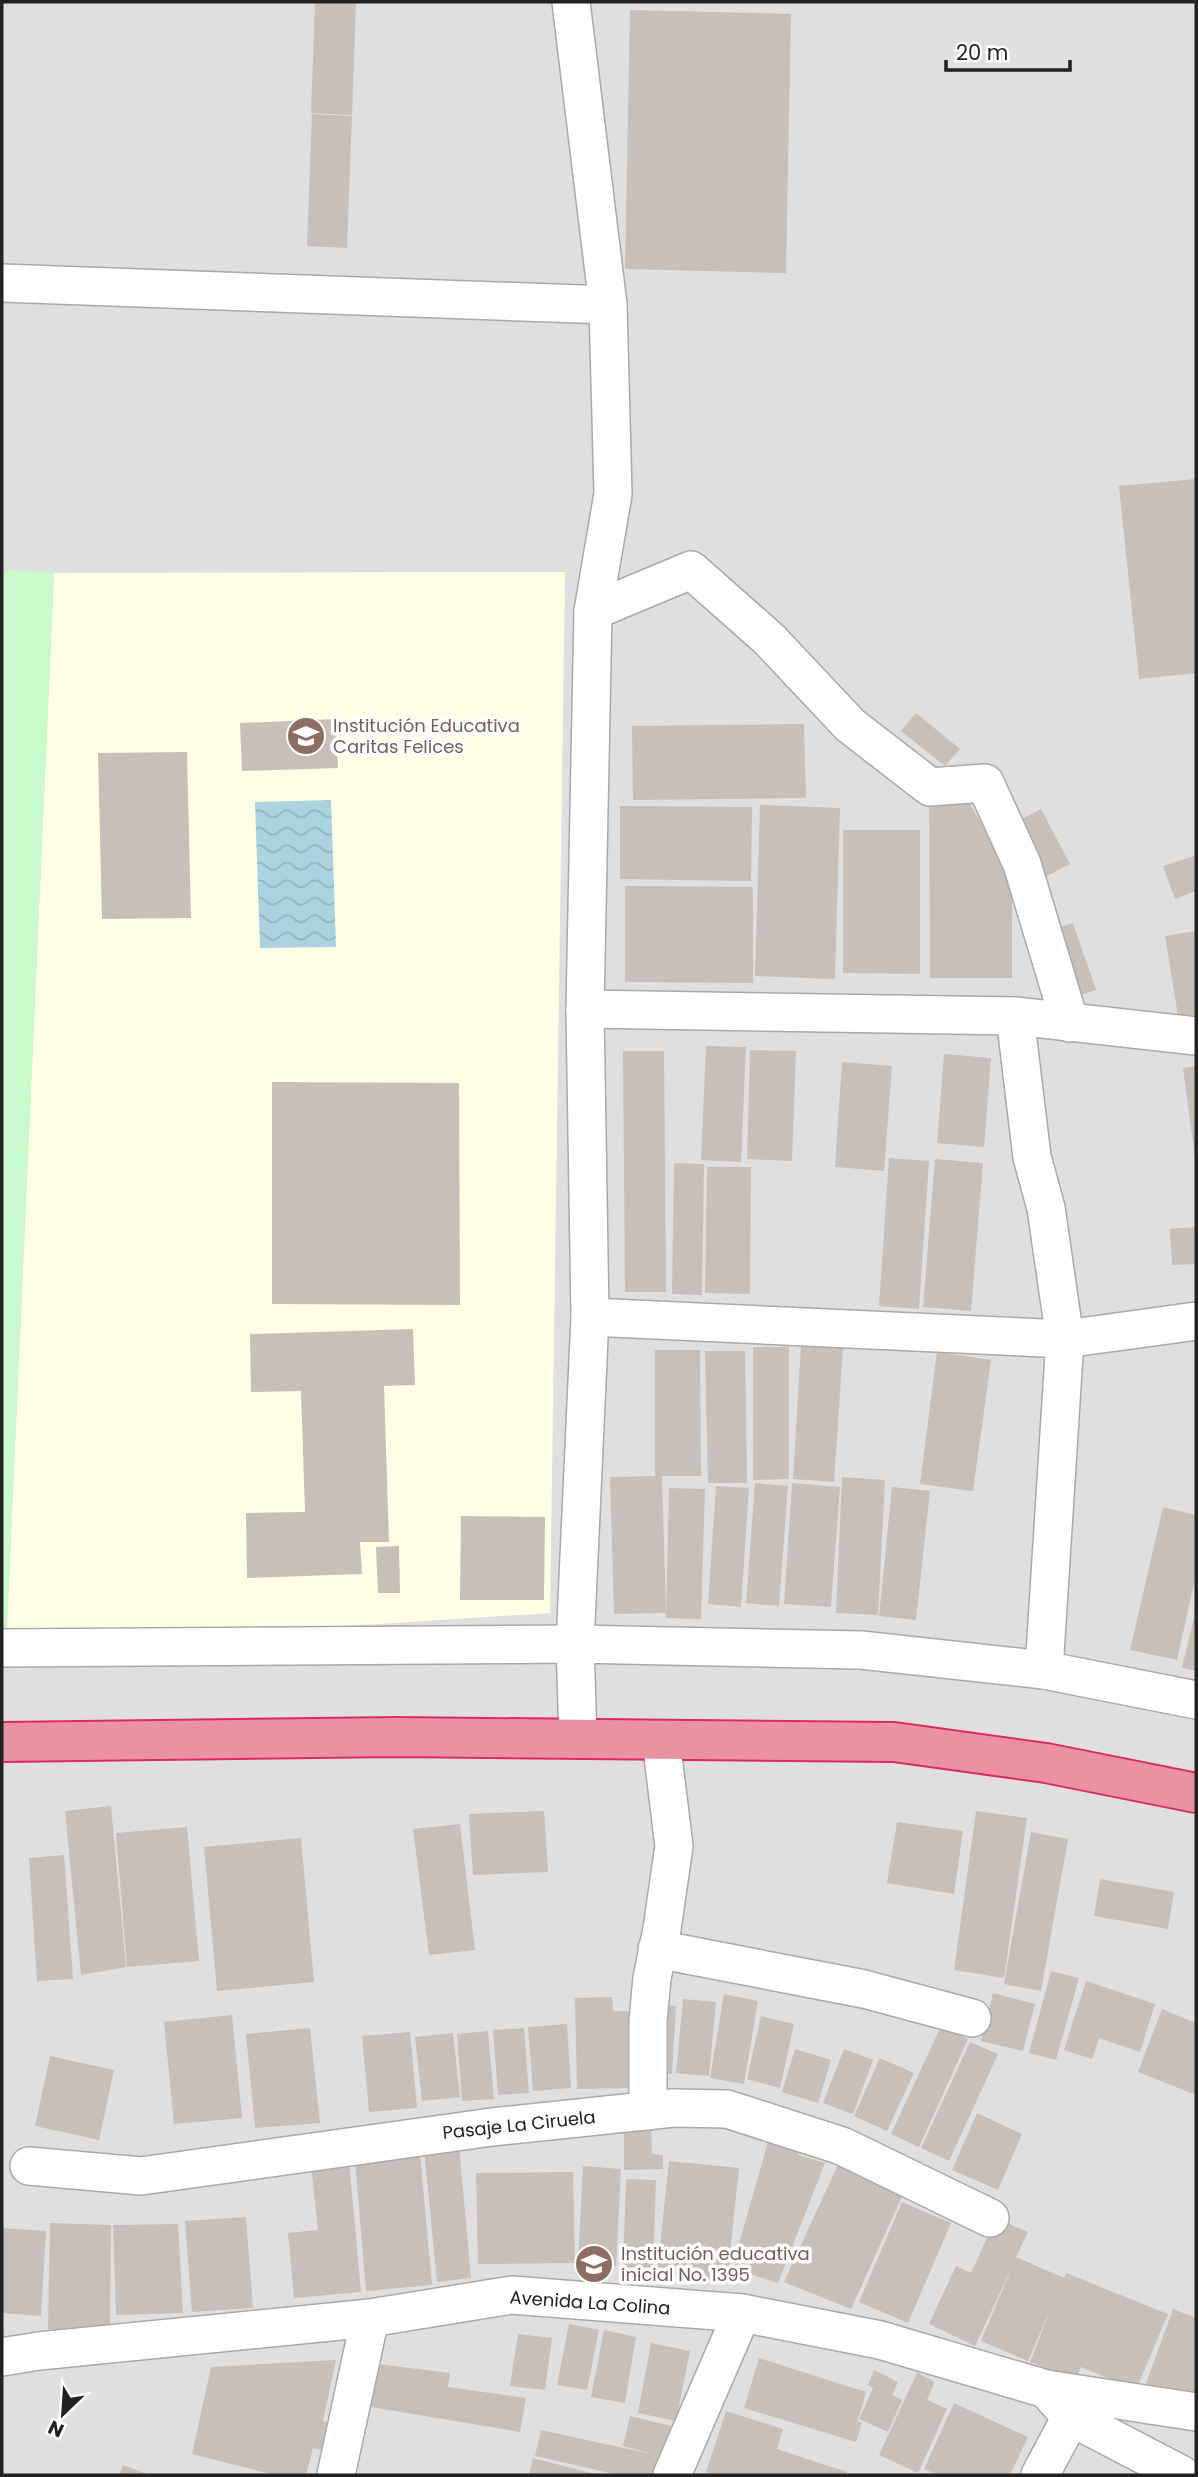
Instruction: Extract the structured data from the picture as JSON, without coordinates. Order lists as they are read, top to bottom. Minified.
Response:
{"streets":{"street":["Pasaje La Ciruela","Avenida La Colina"]},"places":{"school or university":["Institución Educativa Caritas Felices","Institución educativa inicial No. 1395"]},"scale_bar":"20 m","north":"bottom left"}
